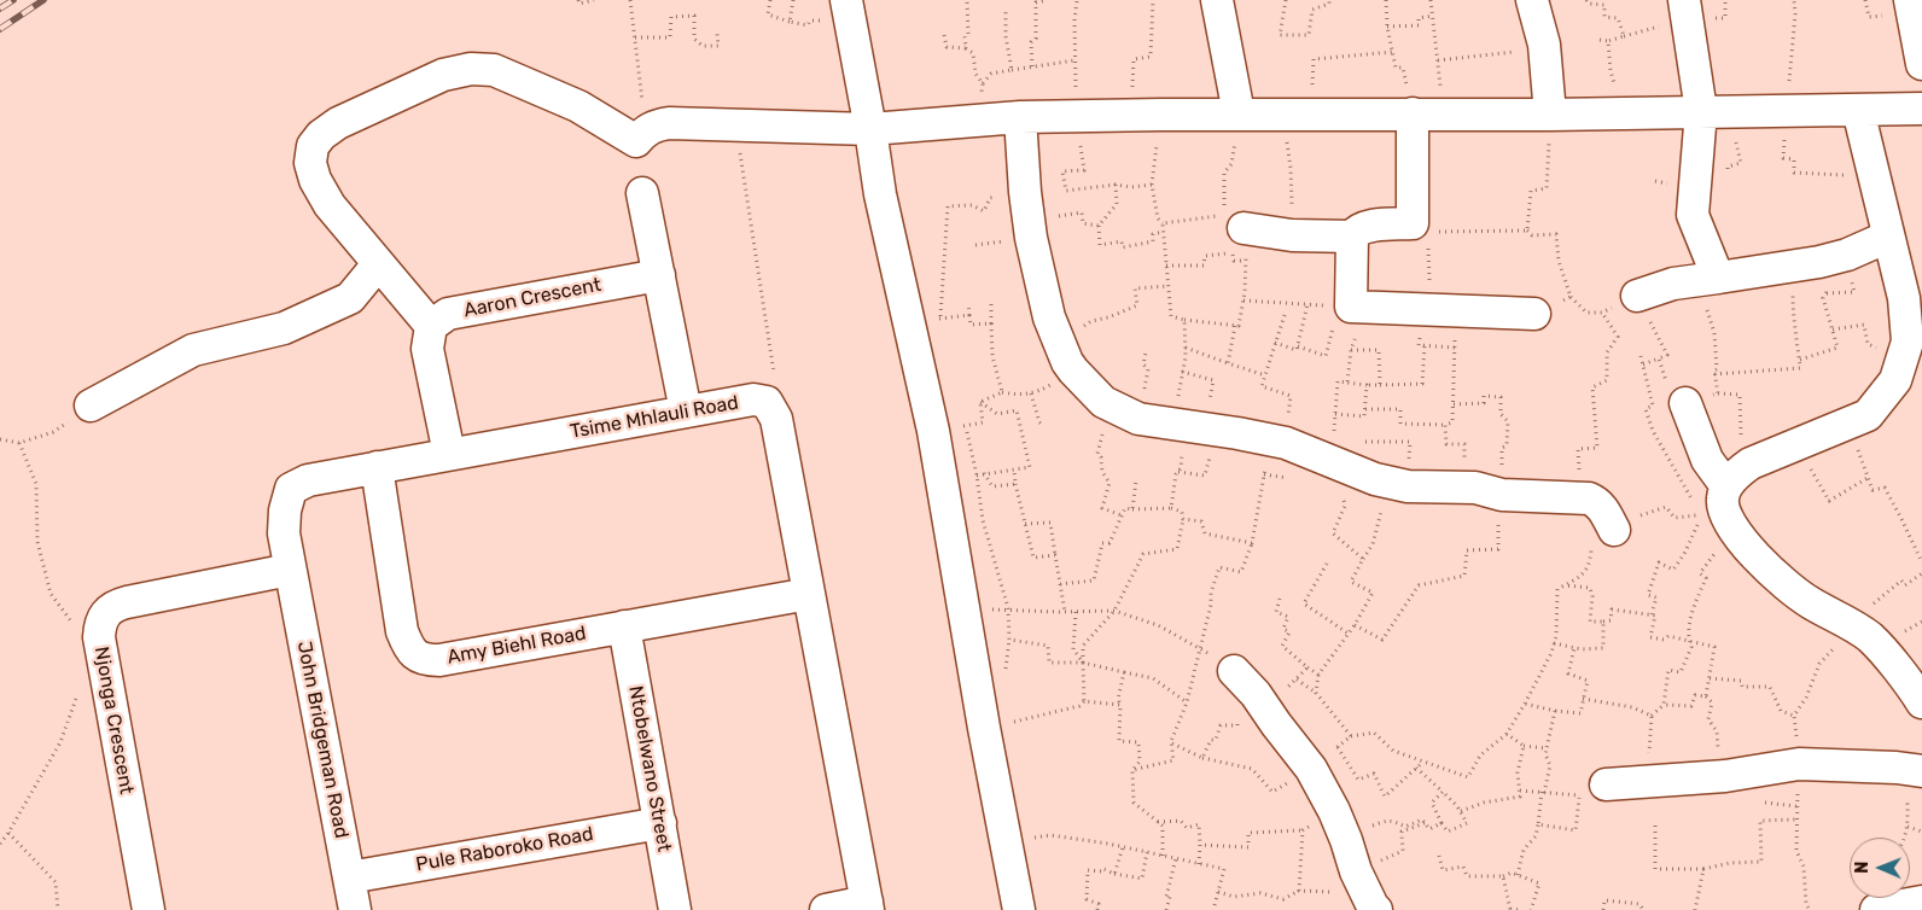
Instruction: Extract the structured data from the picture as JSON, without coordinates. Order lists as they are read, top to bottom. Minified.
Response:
{"streets":{"street":["Aaron Crescent","Tsime Mhlauli Road","Amy Biehl Road","Njonga Crescent","John Bridgeman Road","Ntobelwano Street","Pule Raboroko Road"]},"crossings":[["Tsime Mhlauli Road","Amy Biehl Road"],["Tsime Mhlauli Road","Njonga Crescent"],["Tsime Mhlauli Road","John Bridgeman Road"],["Amy Biehl Road","Ntobelwano Street"],["Njonga Crescent","John Bridgeman Road"],["John Bridgeman Road","Pule Raboroko Road"],["Ntobelwano Street","Pule Raboroko Road"]],"north":"left"}
